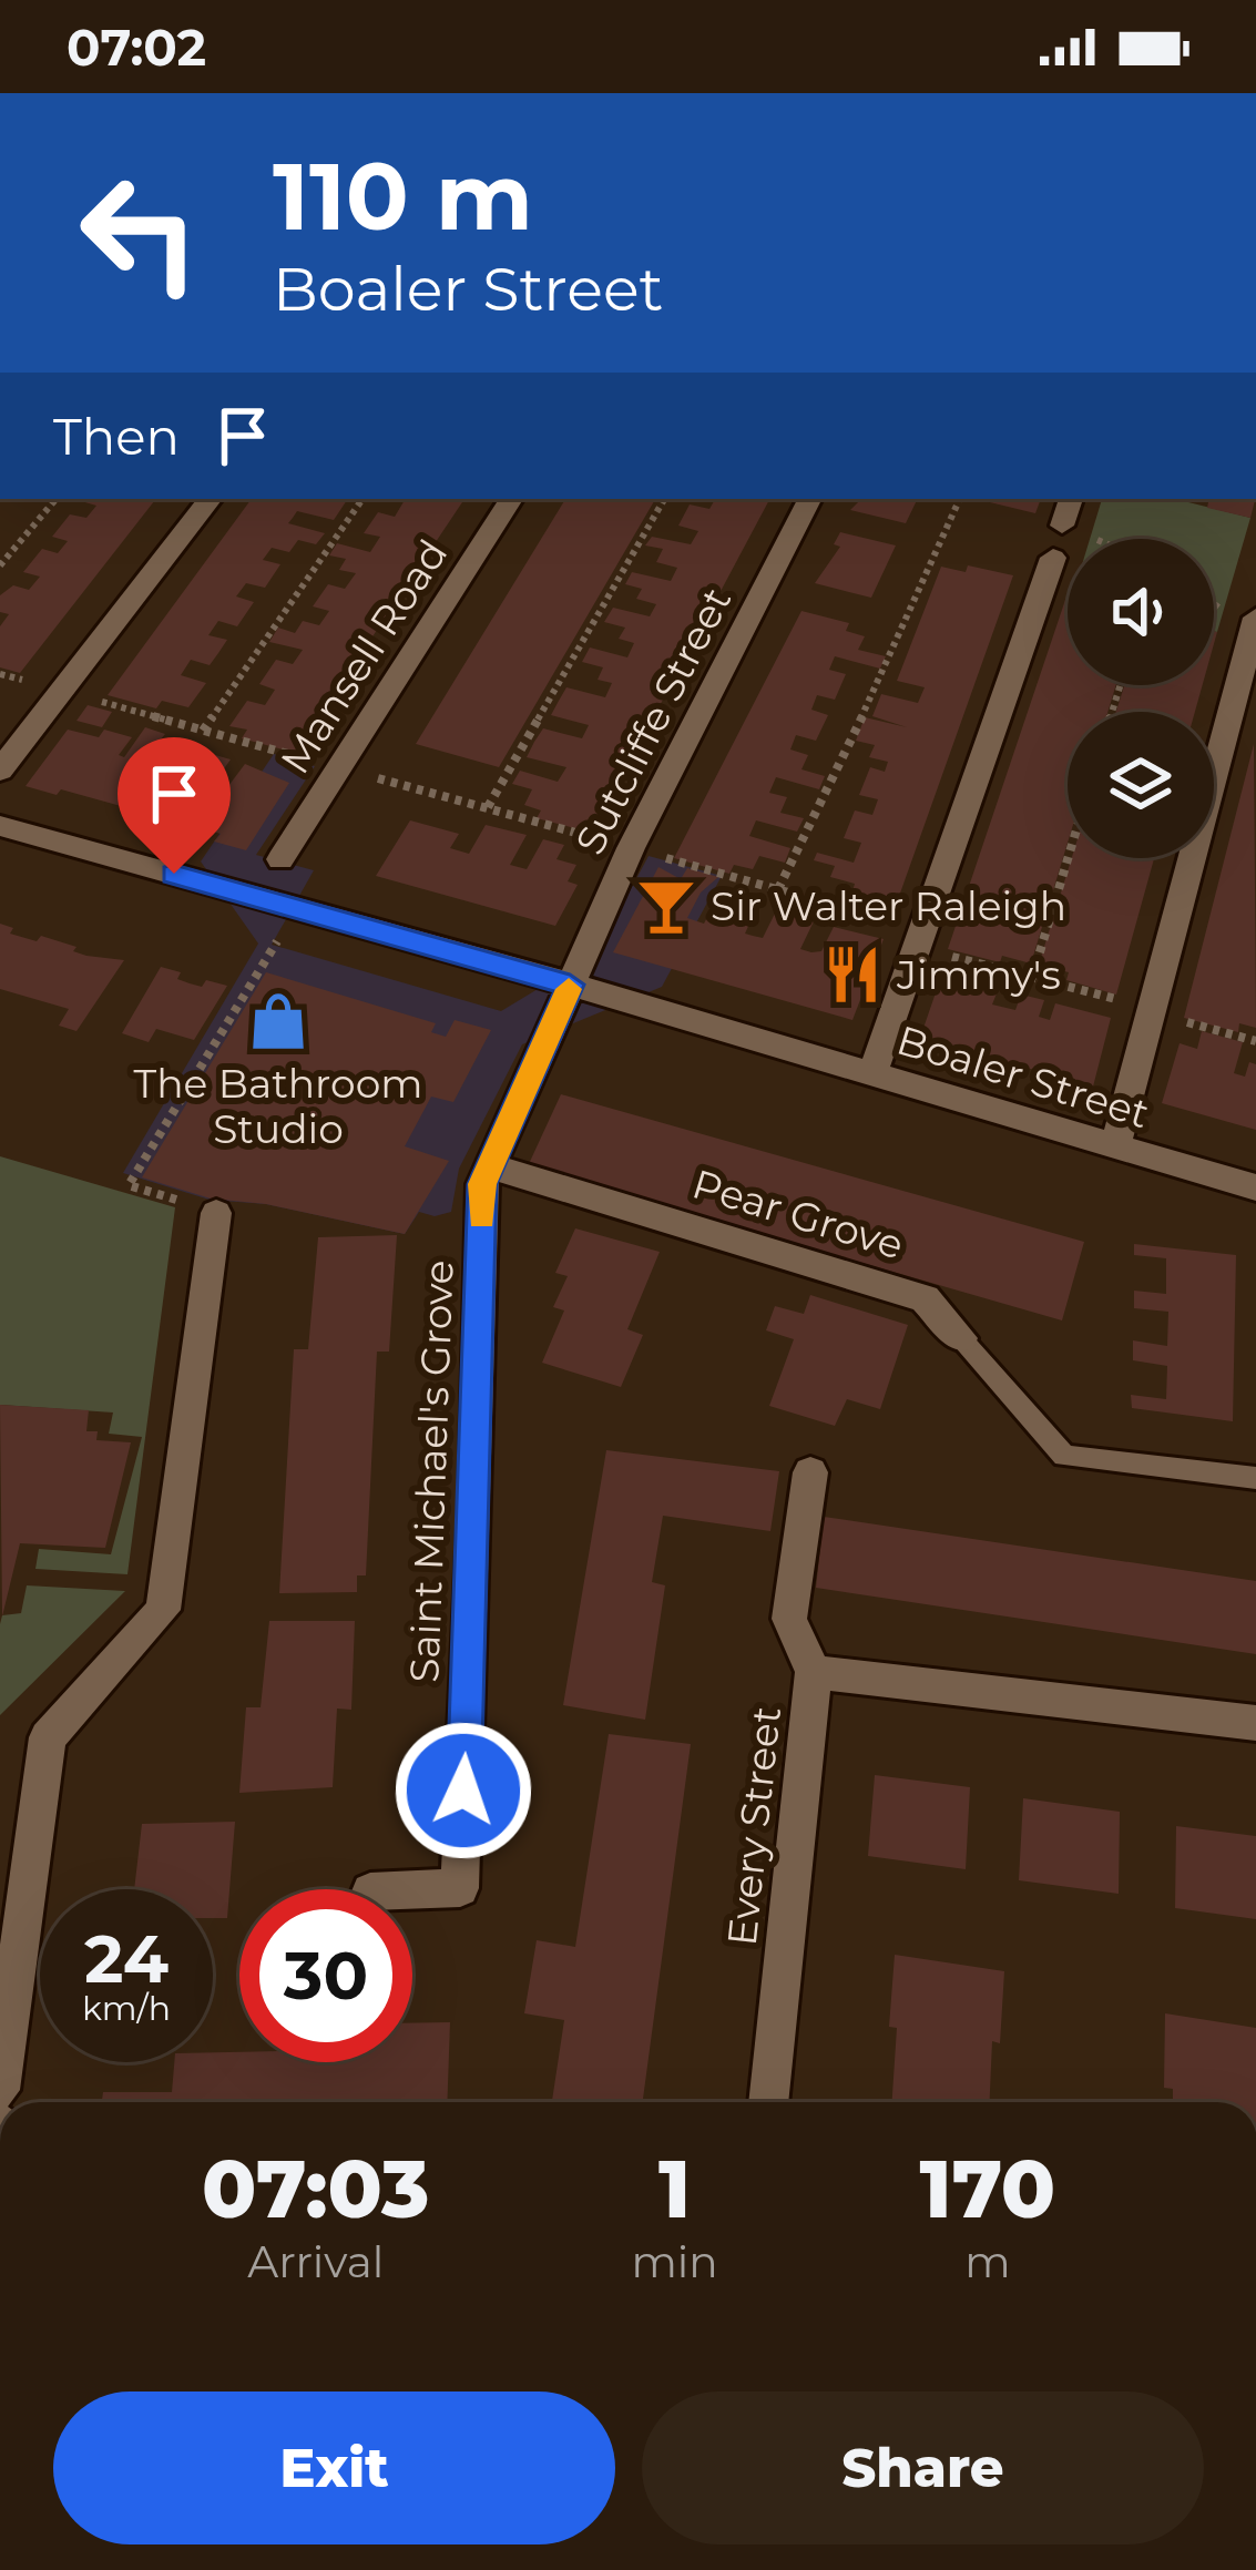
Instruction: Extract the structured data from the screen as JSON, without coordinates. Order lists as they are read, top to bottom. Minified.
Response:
{"streets":{"street":["Mansell Road","Sutcliffe Street","Boaler Street","Pear Grove","Saint Michael's Grove","Every Street"]},"crossings":[["Sutcliffe Street","Boaler Street"],["Sutcliffe Street","Saint Michael's Grove"],["Boaler Street","Saint Michael's Grove"],["Pear Grove","Saint Michael's Grove"]],"places":{"bar":["Sir Walter Raleigh"],"restaurant":["Jimmy's"],"shop":["The Bathroom Studio"]},"page":{"status":"07:02","turn":["110 m","Boaler Street"],"then":"Then","speed":"24 km/h","limit":"30","eta":["07:03","Arrival","1","min","170","m"],"buttons":["Exit","Share"]}}
